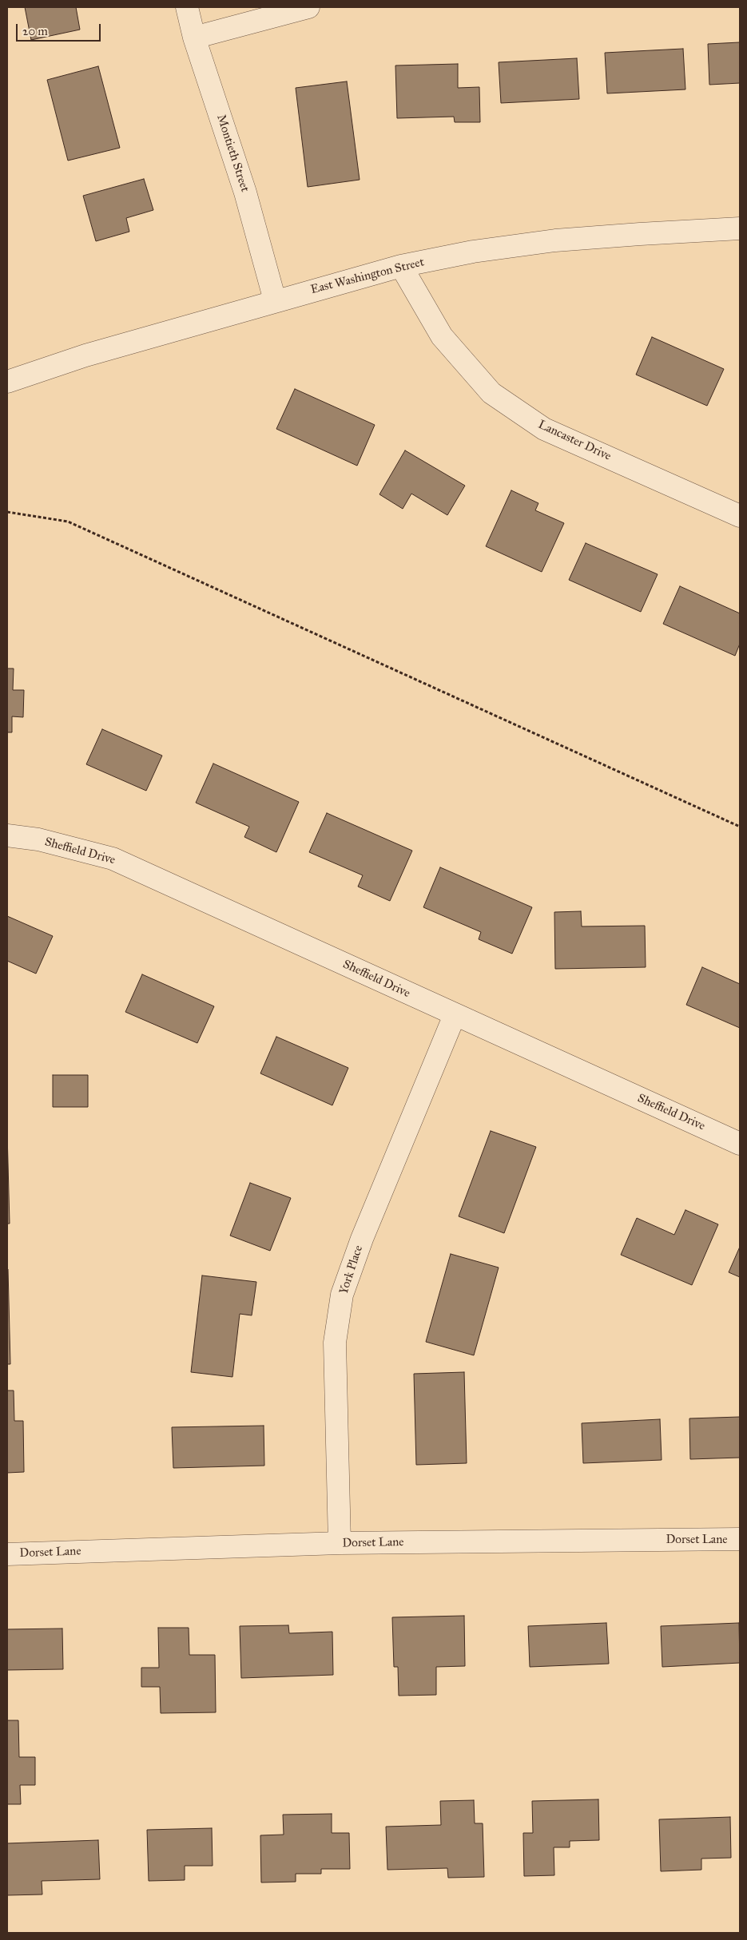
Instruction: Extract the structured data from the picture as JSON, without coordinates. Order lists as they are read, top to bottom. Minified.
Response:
{"streets":{"street":["Montieth Street","East Washington Street","Lancaster Drive","Sheffield Drive","York Place","Dorset Lane"]},"crossings":[["Montieth Street","East Washington Street"],["East Washington Street","Lancaster Drive"],["Sheffield Drive","York Place"],["York Place","Dorset Lane"]],"scale_bar":"20 m"}
